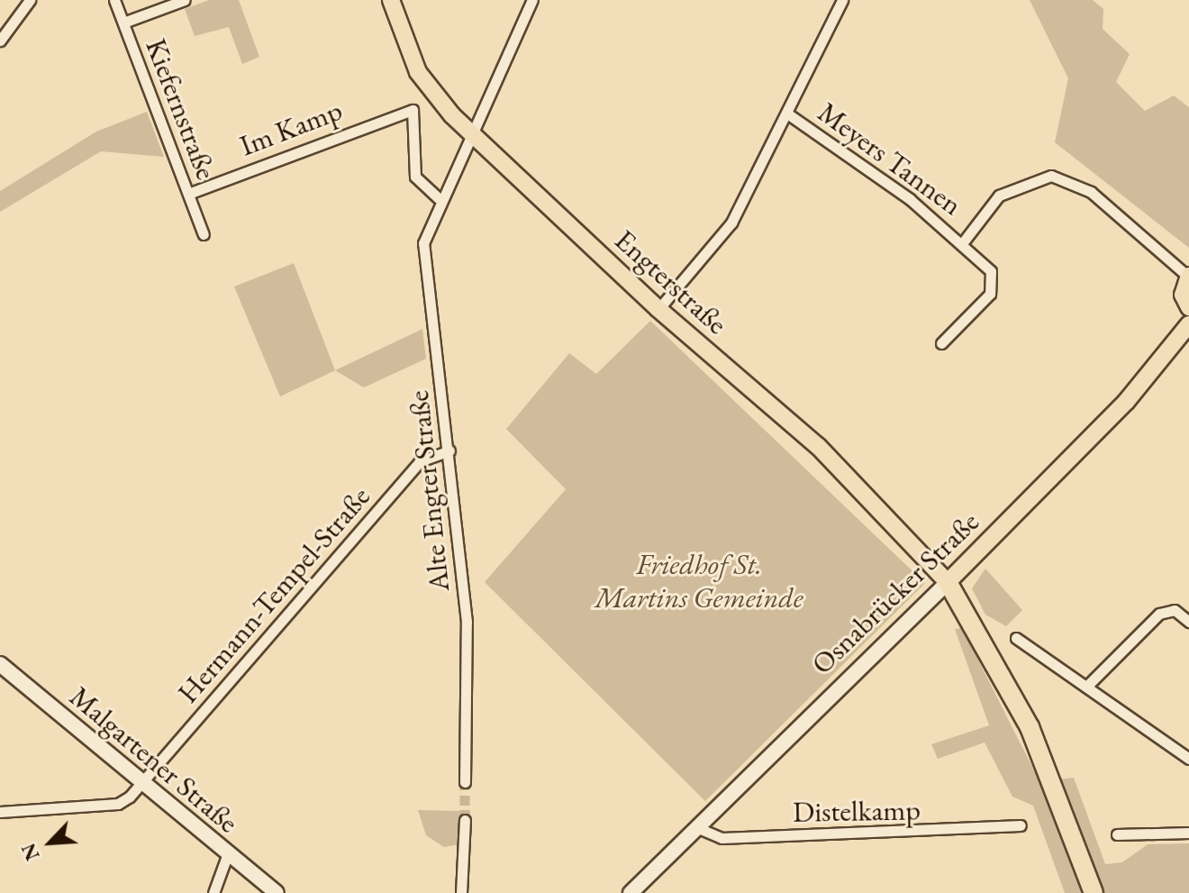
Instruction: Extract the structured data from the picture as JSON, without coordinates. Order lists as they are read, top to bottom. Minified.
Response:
{"streets":{"main road":["Engterstraße","Osnabrücker Straße","Malgartener Straße"],"street":["Kiefernstraße","Im Kamp","Meyers Tannen","Alte Engter Straße","Hermann-Tempel-Straße","Distelkamp"]},"crossings":[["Kiefernstraße","Im Kamp"],["Im Kamp","Alte Engter Straße"],["Meyers Tannen","Engterstraße"],["Engterstraße","Alte Engter Straße"],["Engterstraße","Osnabrücker Straße"],["Alte Engter Straße","Hermann-Tempel-Straße"],["Osnabrücker Straße","Distelkamp"],["Hermann-Tempel-Straße","Malgartener Straße"]],"parks":["Friedhof St. Martins Gemeinde"],"north":"bottom left"}
